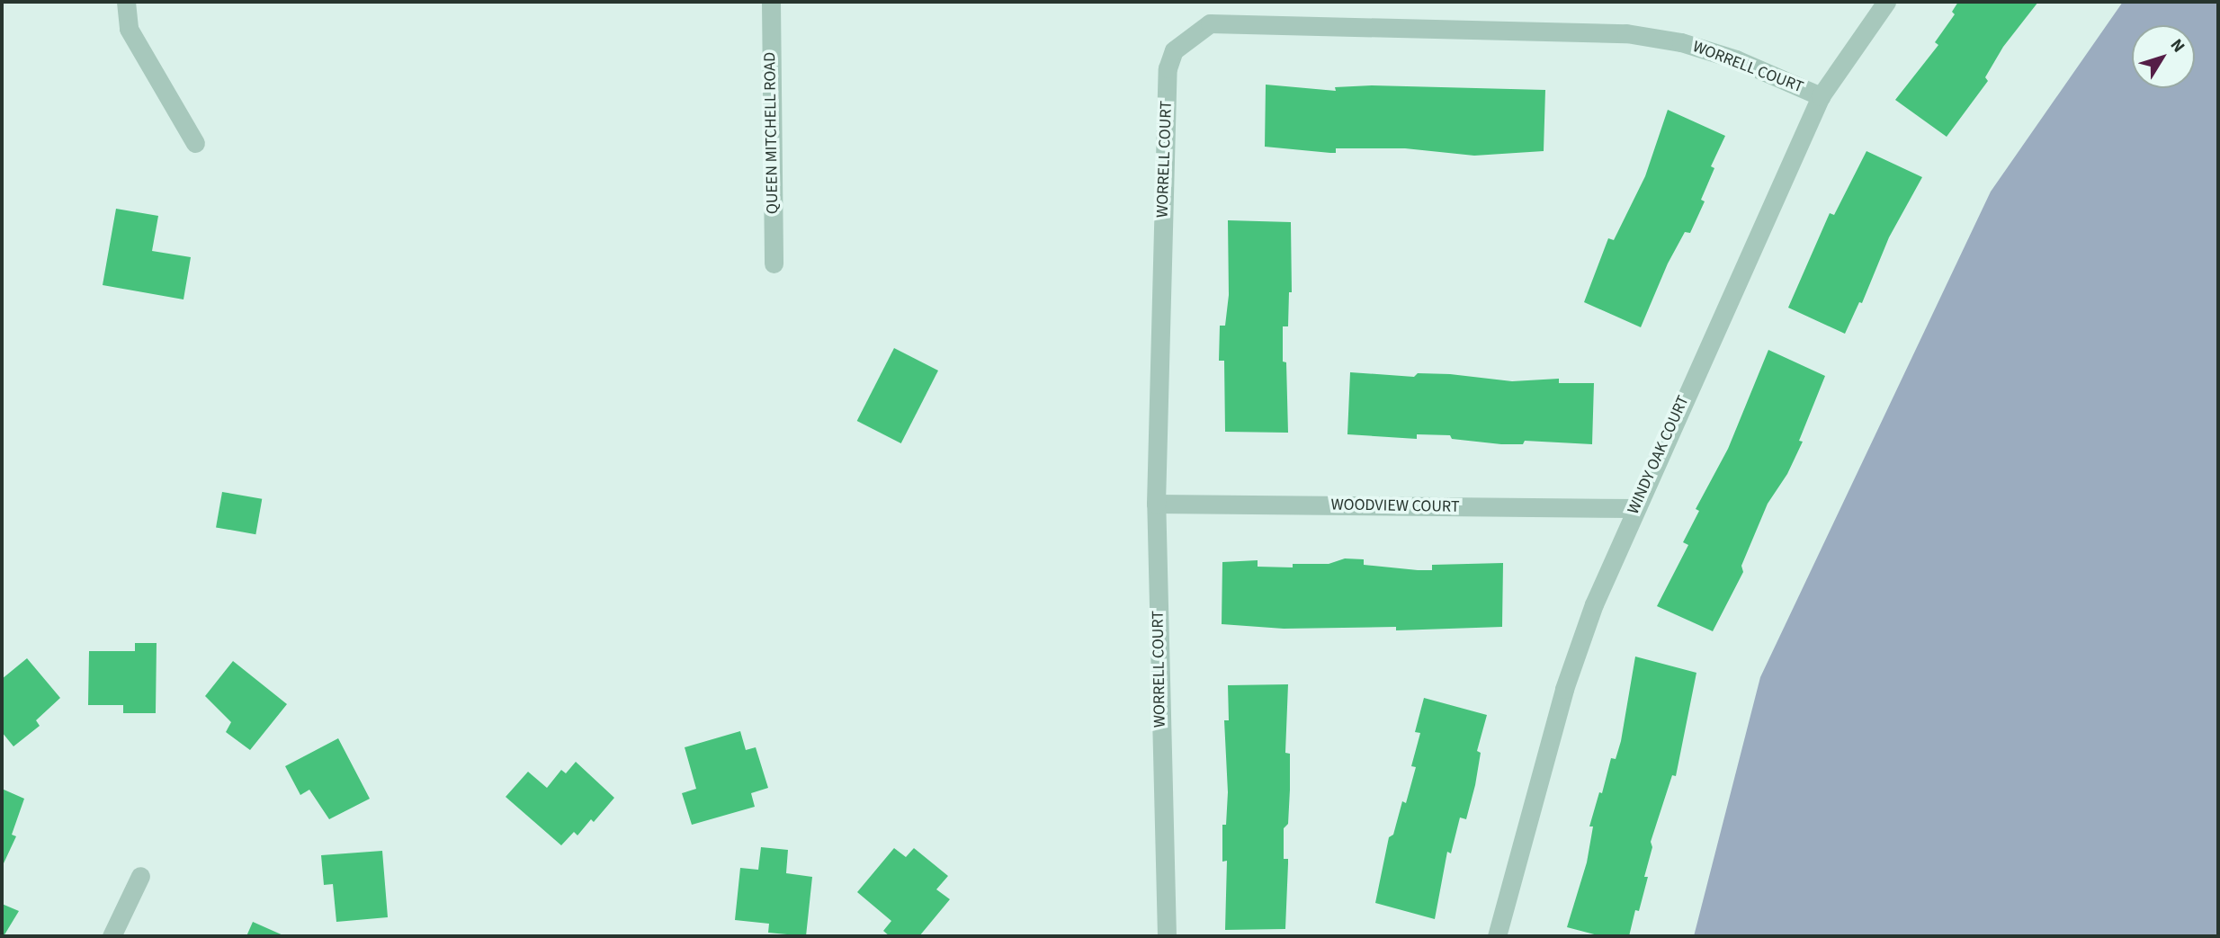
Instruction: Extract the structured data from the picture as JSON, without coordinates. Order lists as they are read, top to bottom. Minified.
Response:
{"streets":{"street":["WORRELL COURT","QUEEN MITCHELL ROAD","WINDY OAK COURT","WOODVIEW COURT"]},"crossings":[["WORRELL COURT","WINDY OAK COURT"],["WORRELL COURT","WOODVIEW COURT"],["WINDY OAK COURT","WOODVIEW COURT"]],"north":"top right"}
